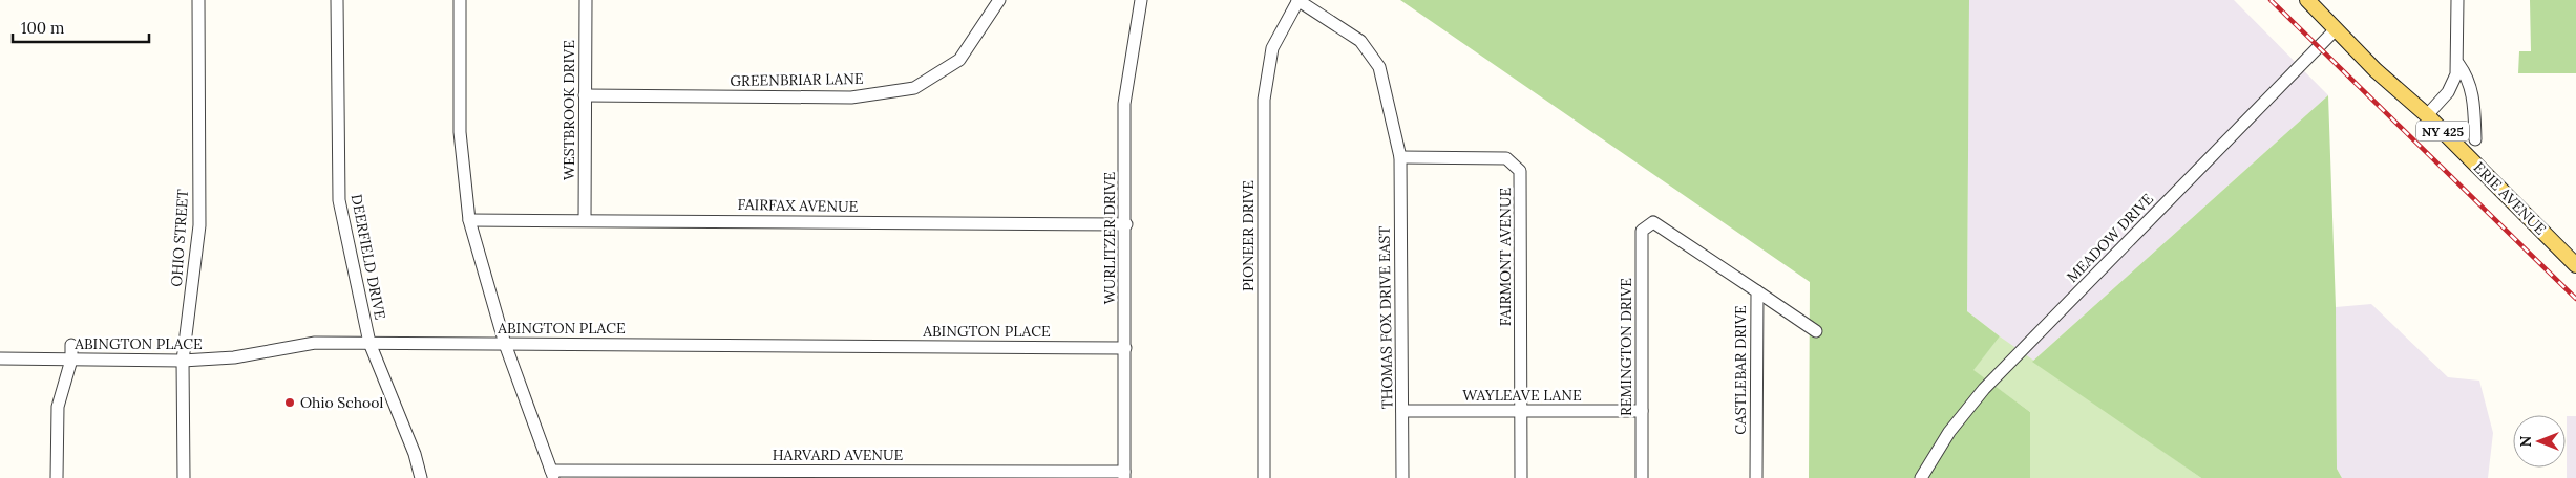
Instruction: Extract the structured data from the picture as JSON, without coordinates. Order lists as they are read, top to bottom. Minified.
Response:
{"streets":{"main road":["NY 425","ERIE AVENUE"],"street":["GREENBRIAR LANE","WESTBROOK DRIVE","FAIRFAX AVENUE","PIONEER DRIVE","OHIO STREET","WURLITZER DRIVE","MEADOW DRIVE","DEERFIELD DRIVE","FAIRMONT AVENUE","THOMAS FOX DRIVE EAST","ABINGTON PLACE","REMINGTON DRIVE","CASTLEBAR DRIVE","WAYLEAVE LANE","HARVARD AVENUE"]},"crossings":[["GREENBRIAR LANE","WESTBROOK DRIVE"],["WESTBROOK DRIVE","FAIRFAX AVENUE"],["ERIE AVENUE","MEADOW DRIVE"],["FAIRFAX AVENUE","WURLITZER DRIVE"],["OHIO STREET","ABINGTON PLACE"],["WURLITZER DRIVE","ABINGTON PLACE"],["WURLITZER DRIVE","HARVARD AVENUE"],["DEERFIELD DRIVE","ABINGTON PLACE"],["FAIRMONT AVENUE","THOMAS FOX DRIVE EAST"],["FAIRMONT AVENUE","WAYLEAVE LANE"],["THOMAS FOX DRIVE EAST","WAYLEAVE LANE"],["REMINGTON DRIVE","CASTLEBAR DRIVE"],["REMINGTON DRIVE","WAYLEAVE LANE"]],"places":["Ohio School"],"scale_bar":"100 m","north":"left"}
